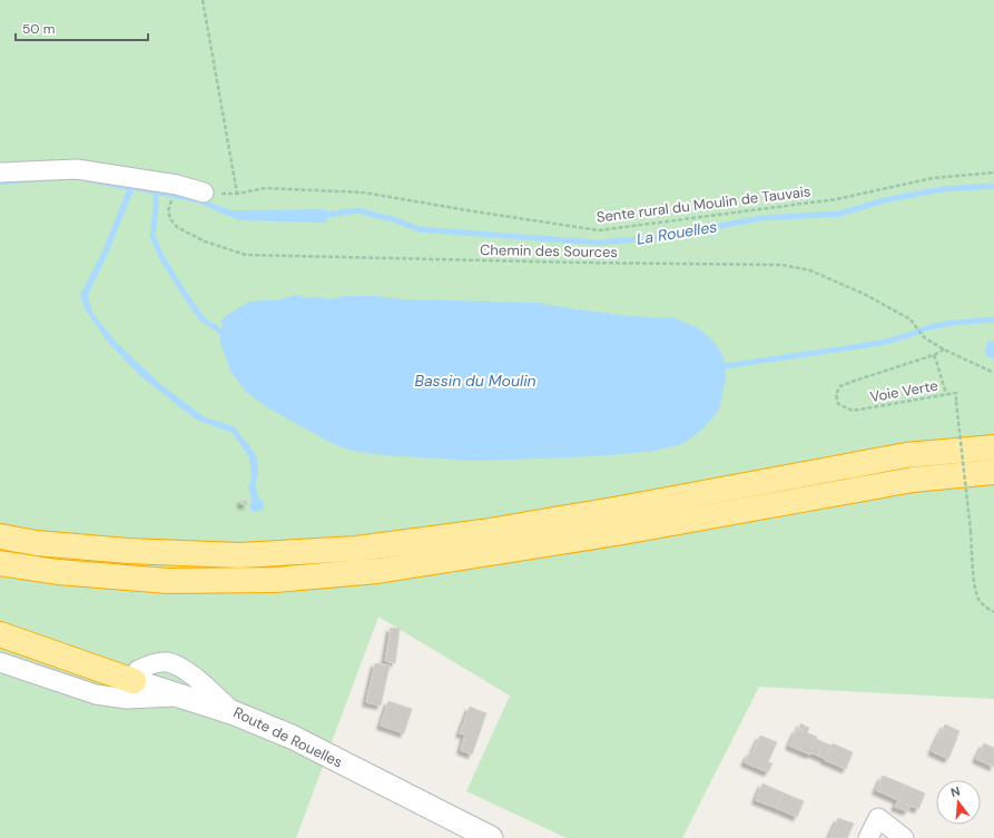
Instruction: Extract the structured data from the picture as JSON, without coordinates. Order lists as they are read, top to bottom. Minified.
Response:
{"streets":{"street":["Route de Rouelles"],"path":["Sente rural du Moulin de Tauvais","Chemin des Sources","Voie Verte"]},"crossings":[["Chemin des Sources","Voie Verte"]],"water":["La Rouelles","Bassin du Moulin"],"scale_bar":"50 m","north":"top"}
